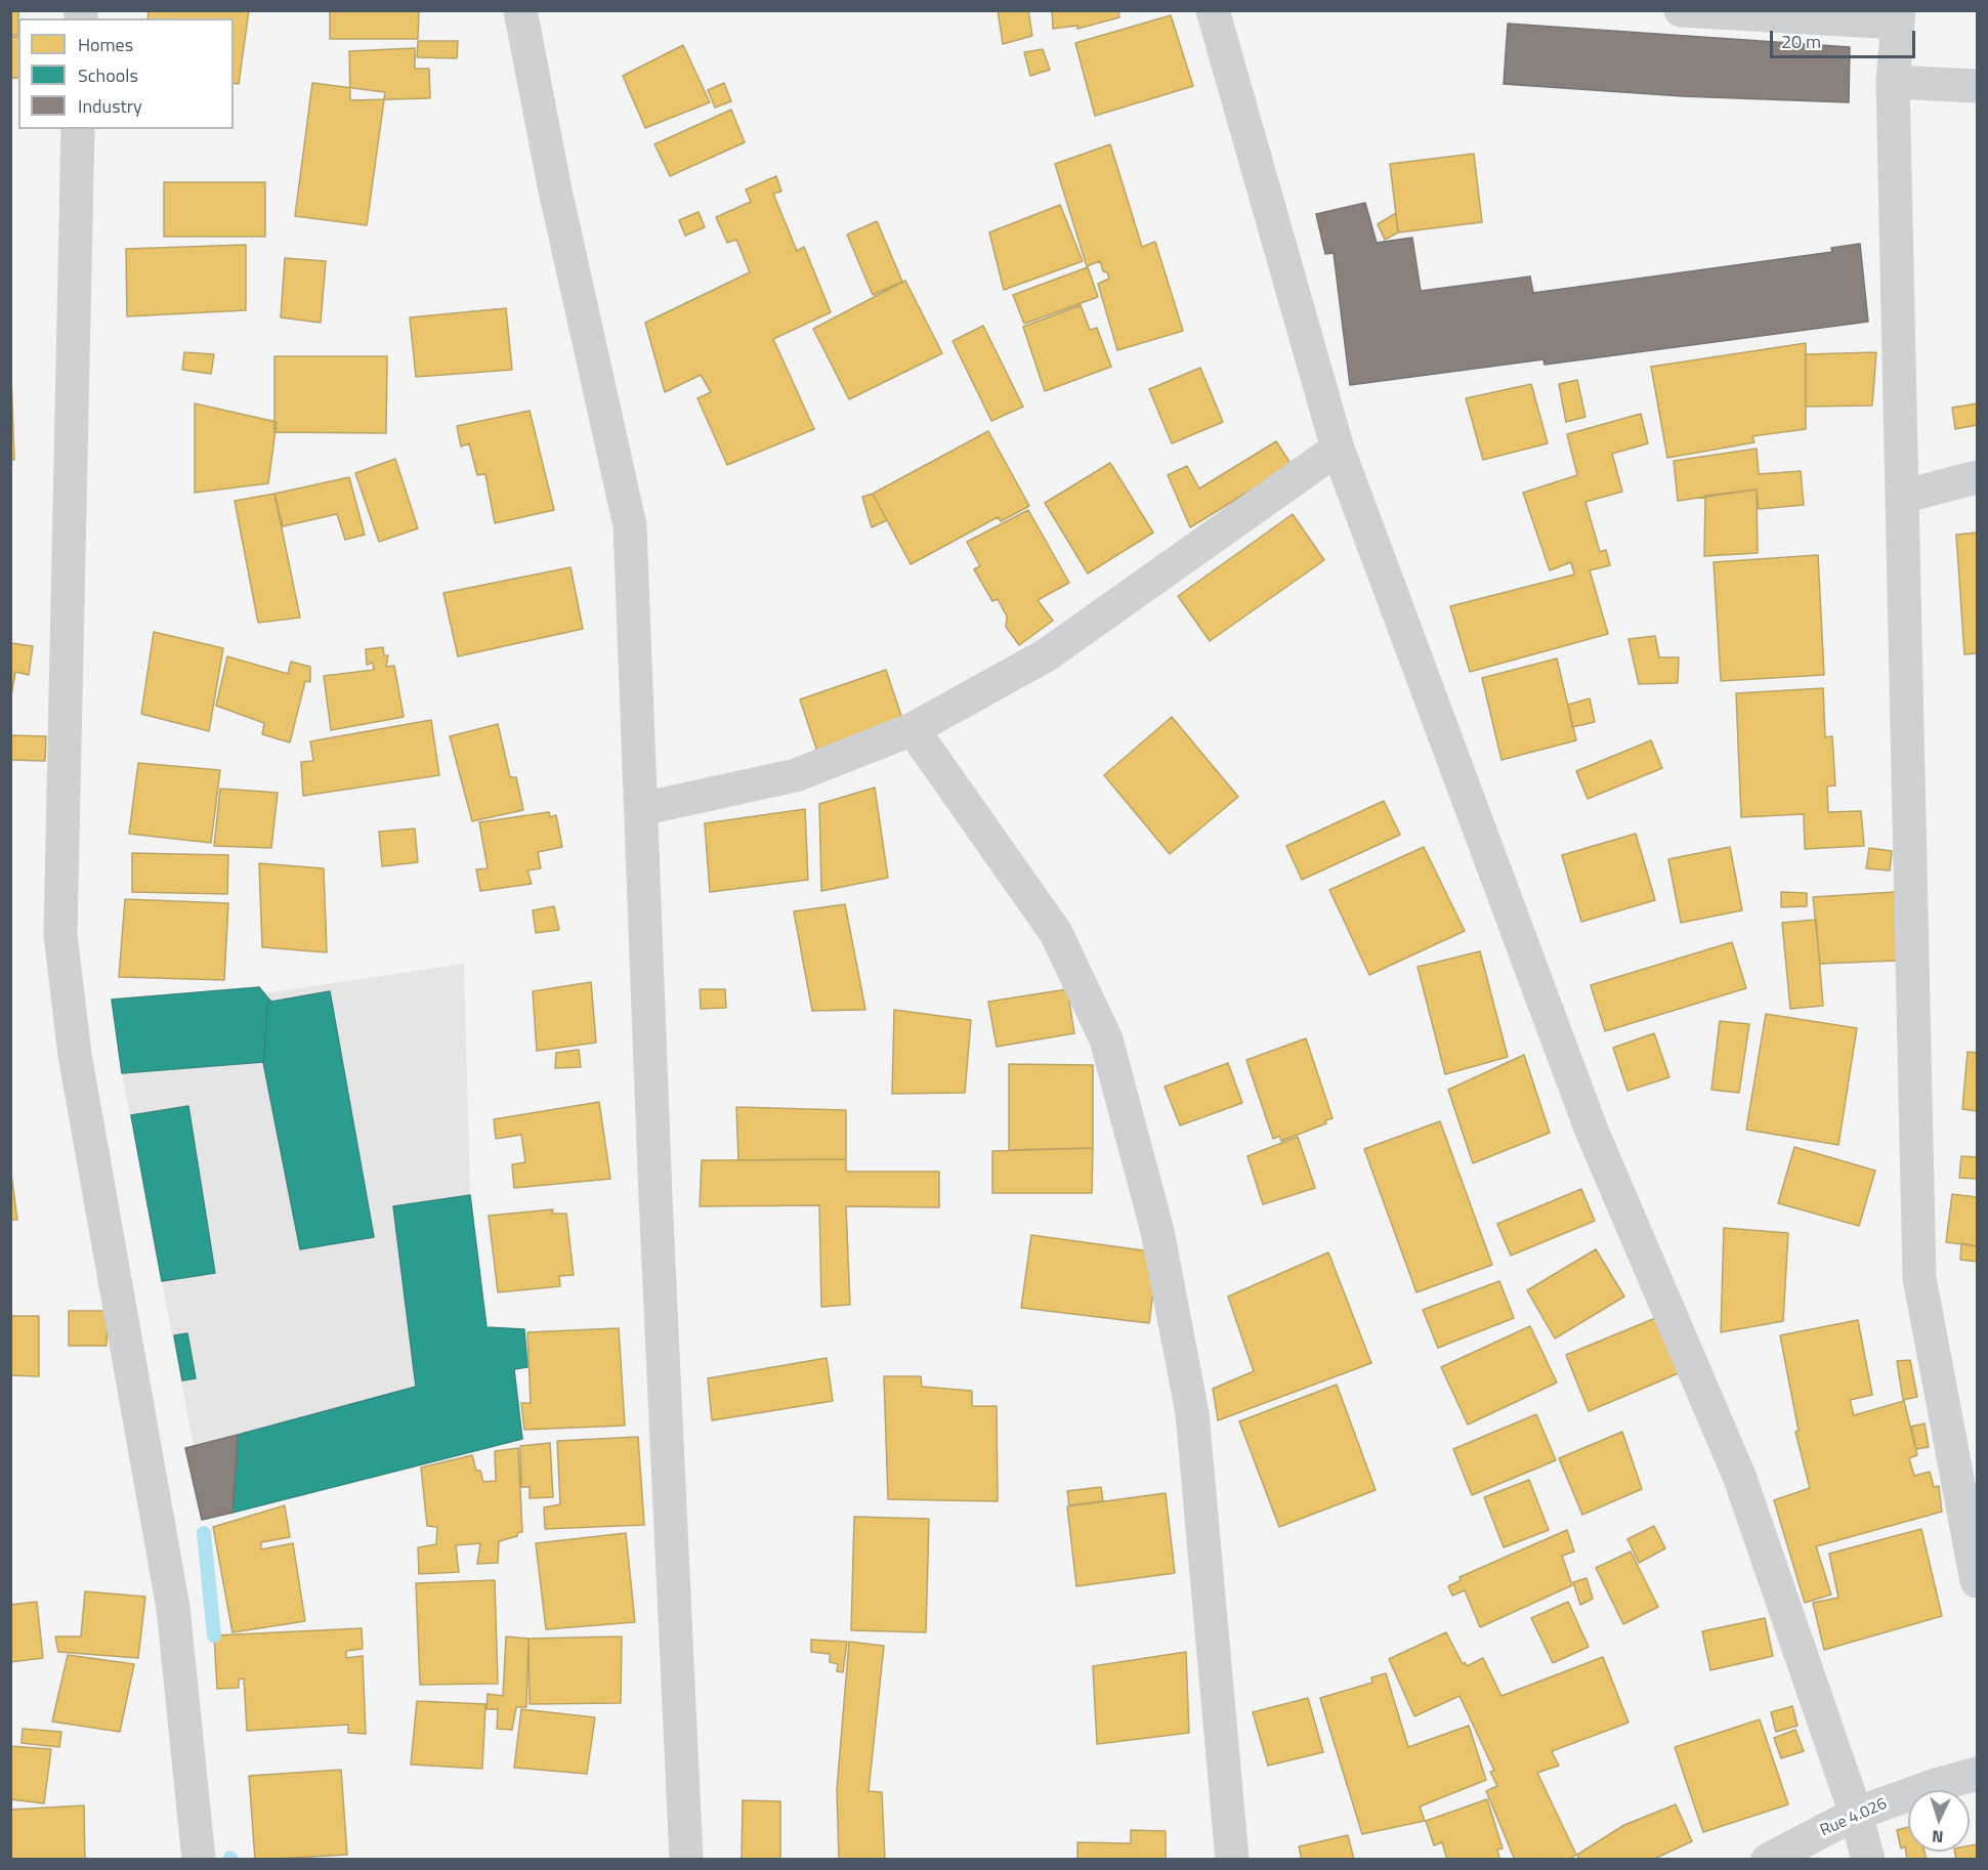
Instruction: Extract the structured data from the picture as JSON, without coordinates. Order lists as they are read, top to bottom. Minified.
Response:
{"streets":{"street":["Rue 4.026"]},"legend":["Homes","Schools","Industry"],"scale_bar":"20 m","north":"bottom"}
